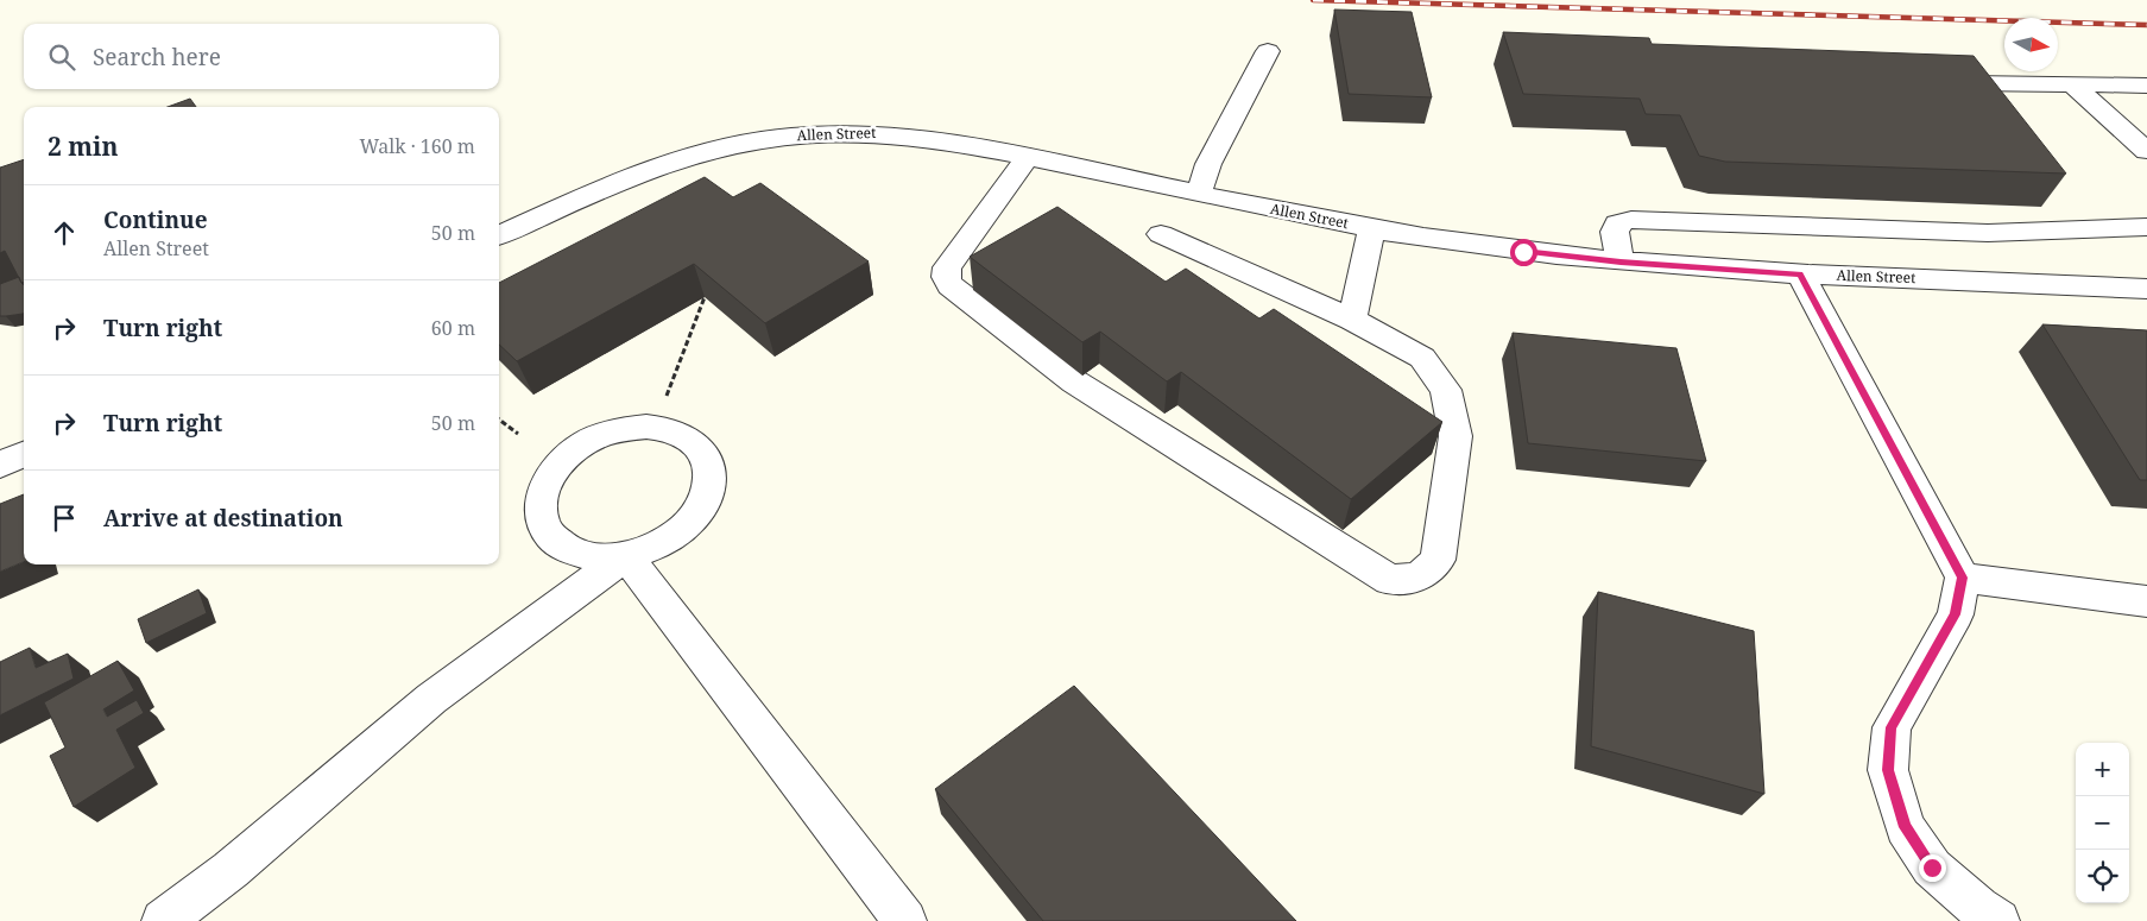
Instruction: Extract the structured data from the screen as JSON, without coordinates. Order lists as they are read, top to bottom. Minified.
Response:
{"streets":{"street":["Allen Street"]},"north":"right","page":{"search":"Search here","heading":["2 min","Walk · 160 m"],"list":[["Continue","Allen Street","50 m"],["Turn right","60 m"],["Turn right","50 m"],"Arrive at destination"],"map_buttons":["+","−"]}}
